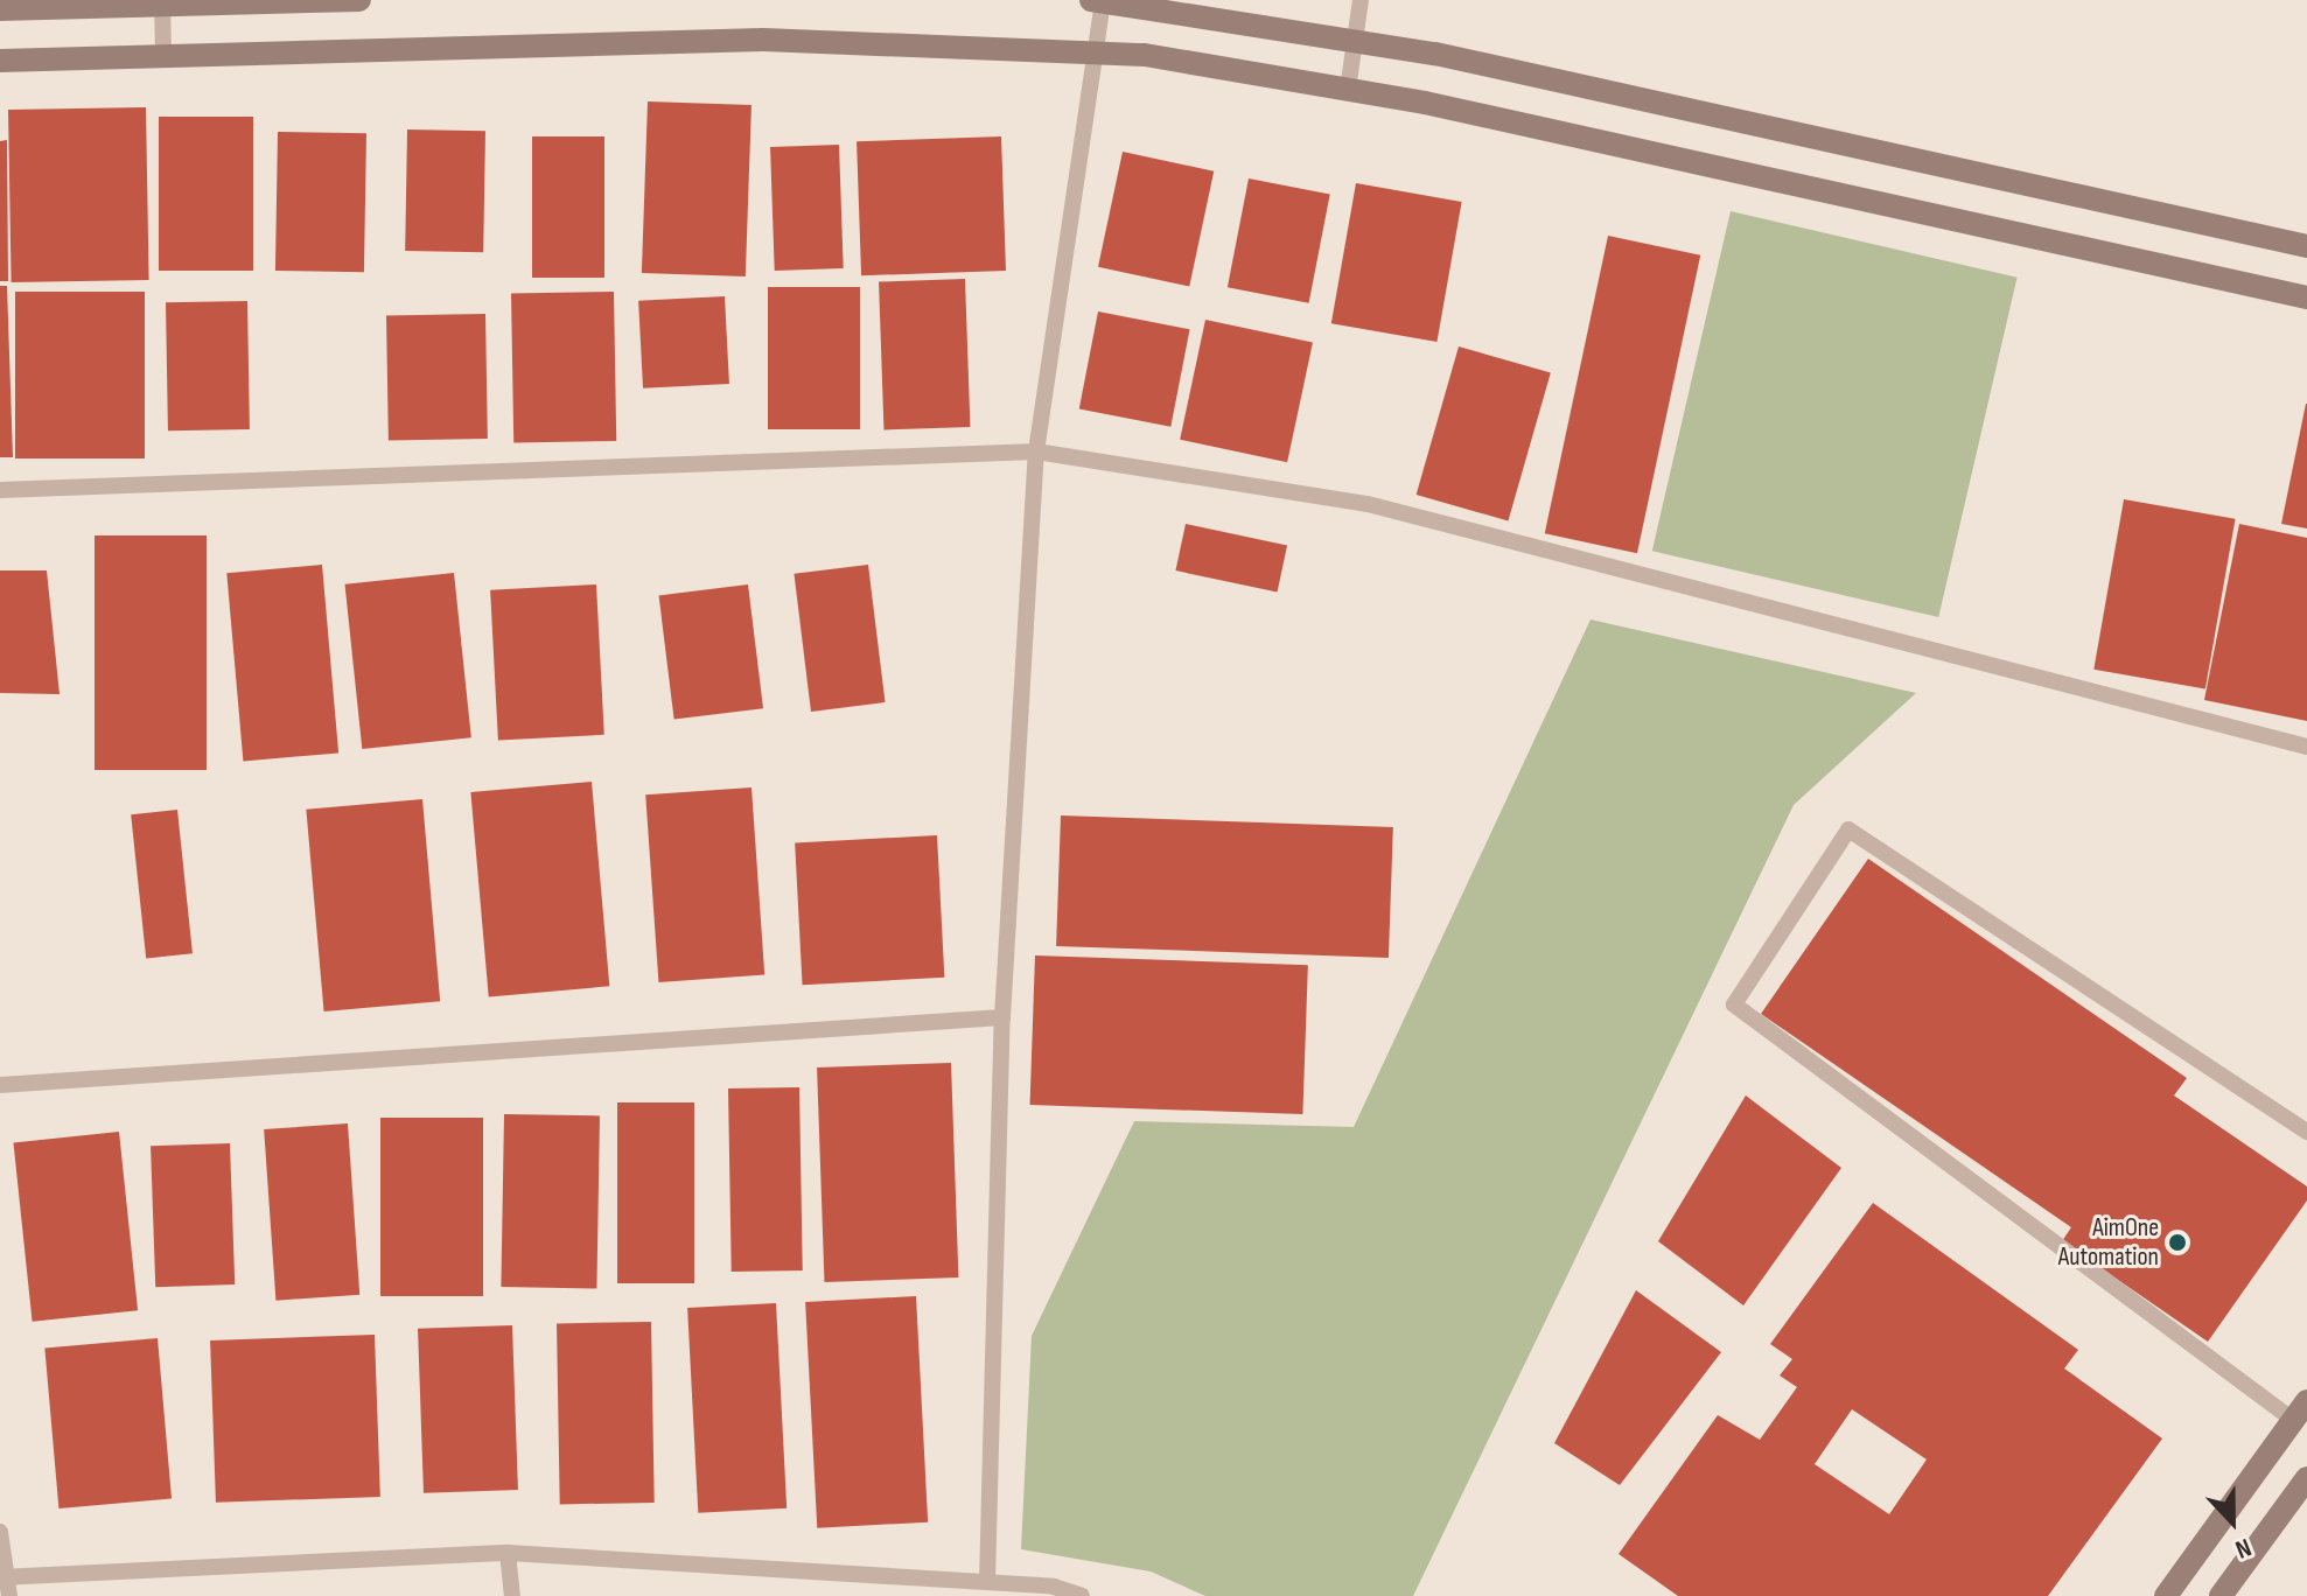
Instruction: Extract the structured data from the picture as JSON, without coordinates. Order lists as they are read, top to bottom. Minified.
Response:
{"places":["AimOne Automation"],"north":"bottom"}
